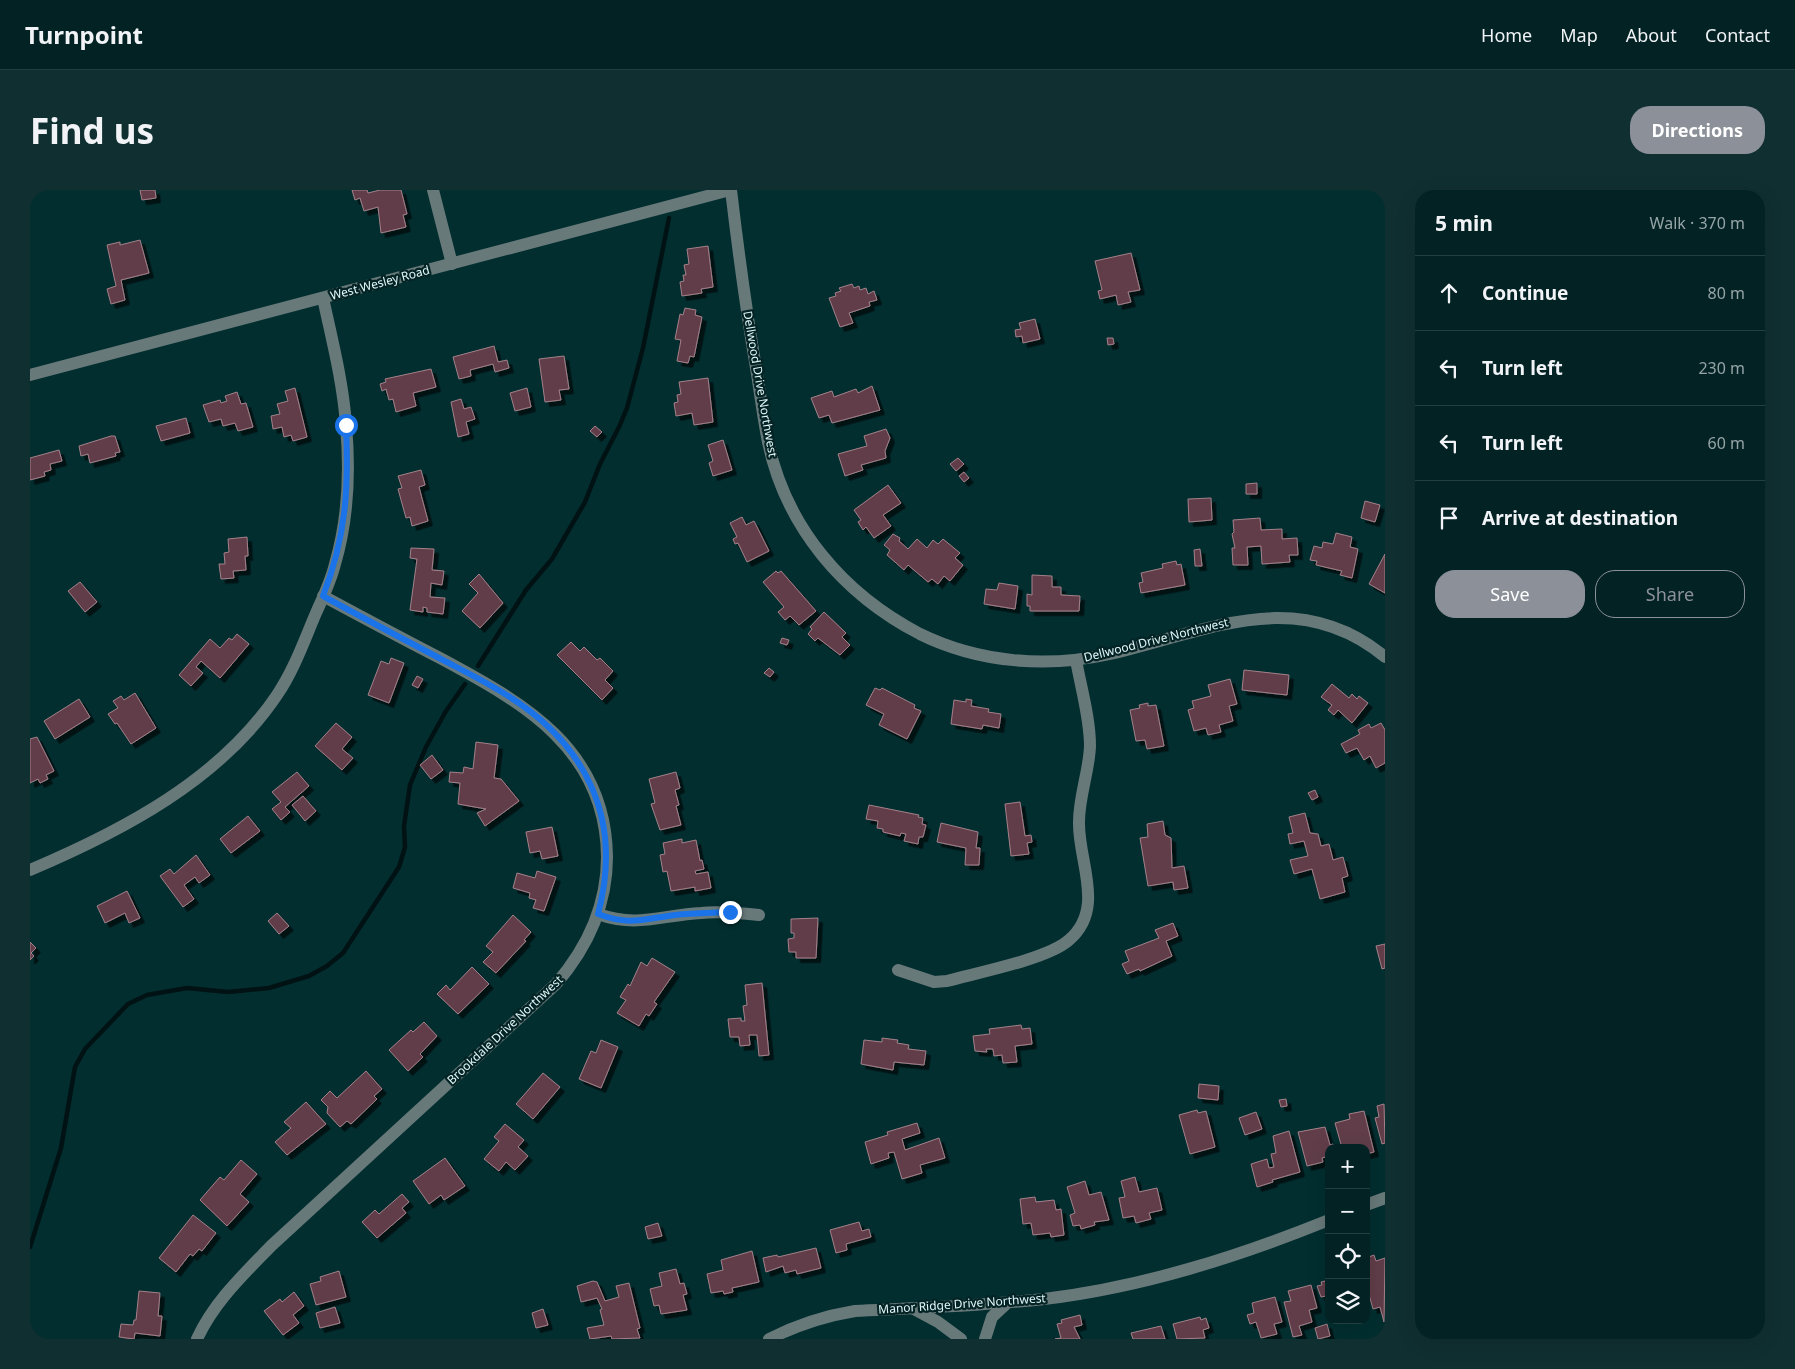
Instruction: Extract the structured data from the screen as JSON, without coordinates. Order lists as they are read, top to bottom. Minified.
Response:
{"streets":{"street":["West Wesley Road","Dellwood Drive Northwest","Brookdale Drive Northwest","Manor Ridge Drive Northwest"]},"crossings":[["West Wesley Road","Dellwood Drive Northwest"]],"page":{"header":"Turnpoint","nav":["Home","Map","About","Contact"],"buttons":["Directions",["Save","Share"]],"title":"Find us","heading":["5 min","Walk · 370 m"],"list":[["Continue","80 m"],["Turn left","230 m"],["Turn left","60 m"],"Arrive at destination"],"map_buttons":["+","−"]}}
